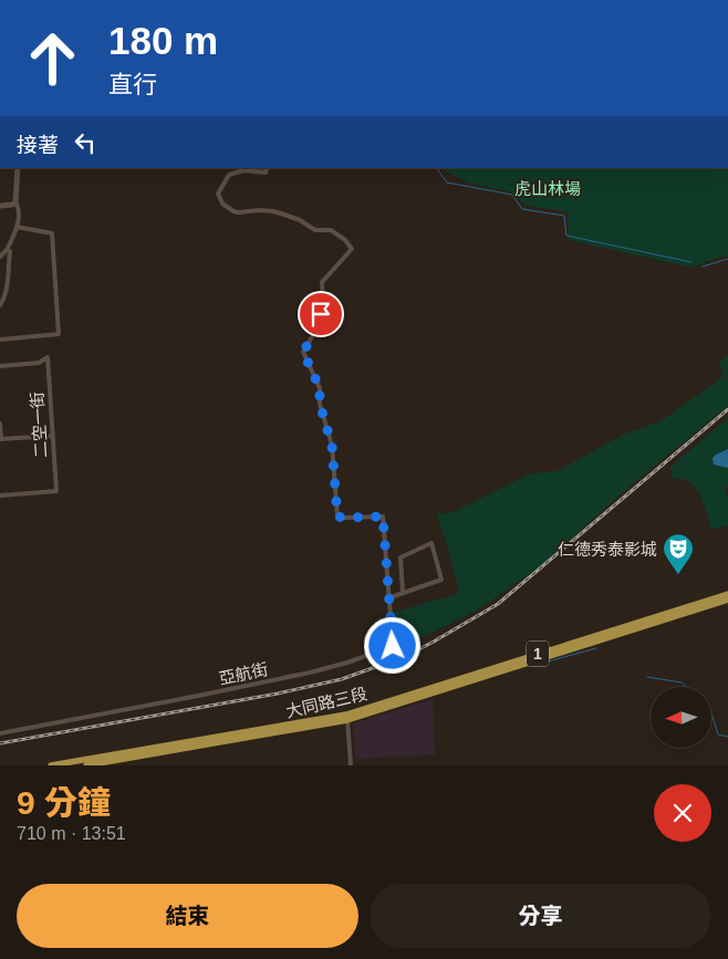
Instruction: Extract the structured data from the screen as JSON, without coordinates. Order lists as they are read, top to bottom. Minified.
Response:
{"streets":{"main road":["1","大同路三段"],"street":["二空一街","亞航街"]},"parks":["虎山林場"],"places":{"theatre":["仁德秀泰影城"]},"north":"left","page":{"turn":["180 m","直行"],"then":"接著","heading":["9 分鐘","710 m · 13:51"],"buttons":["結束","分享"]}}
